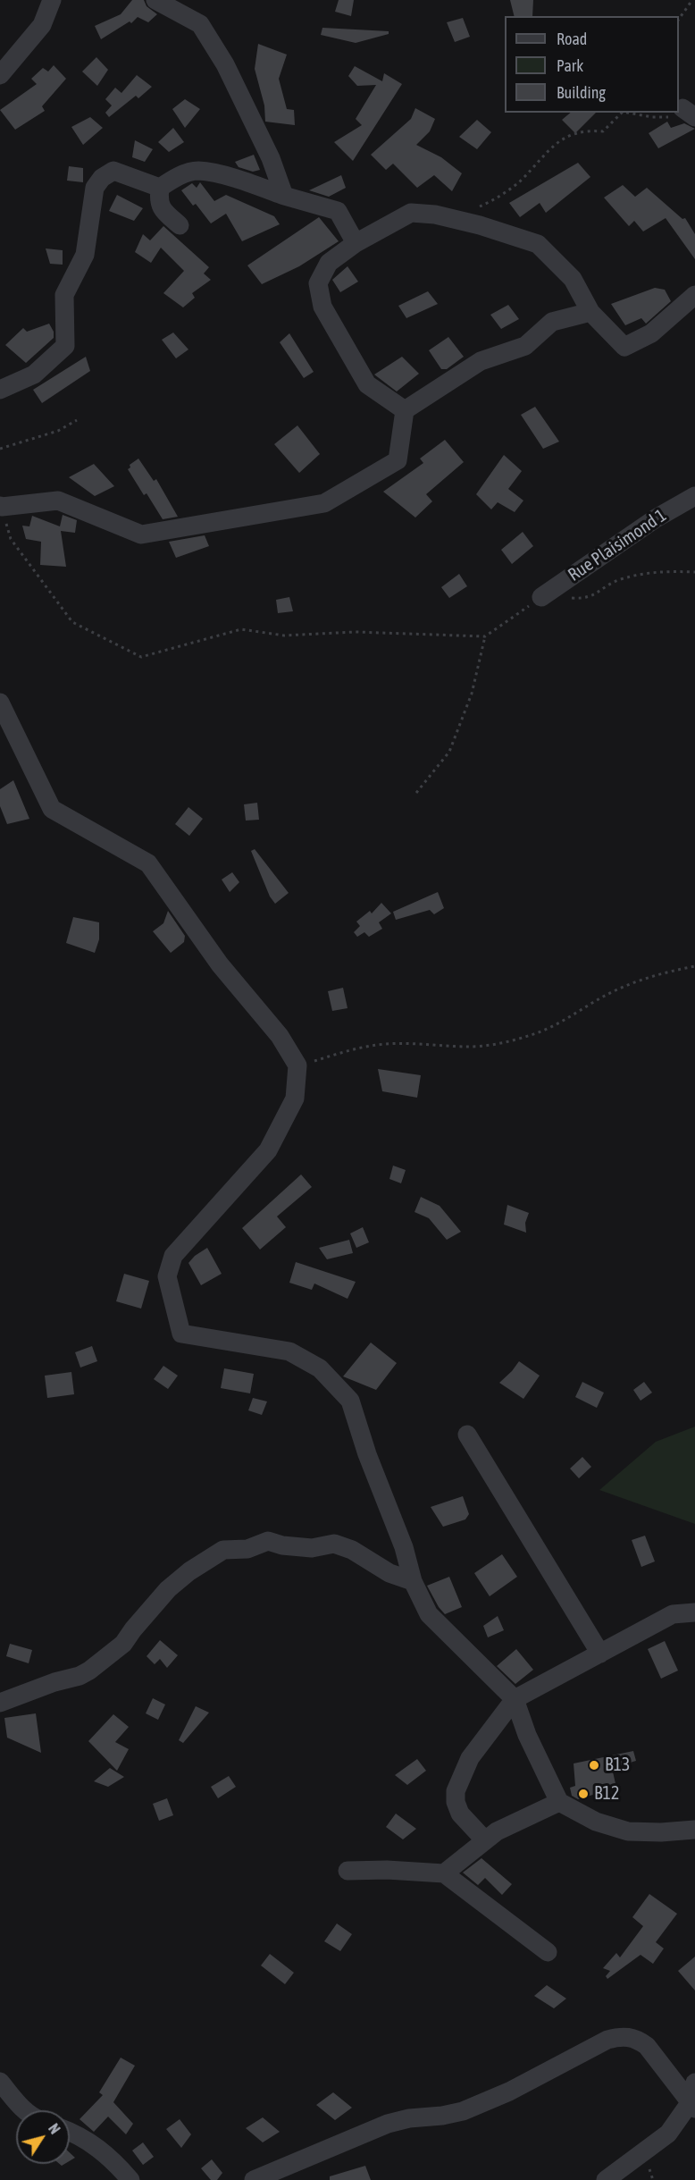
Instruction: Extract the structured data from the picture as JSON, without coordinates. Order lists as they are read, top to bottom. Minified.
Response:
{"streets":{"street":["Rue Plaisimond 1"]},"places":["B13","B12"],"legend":["Road","Park","Building"],"north":"top right"}
